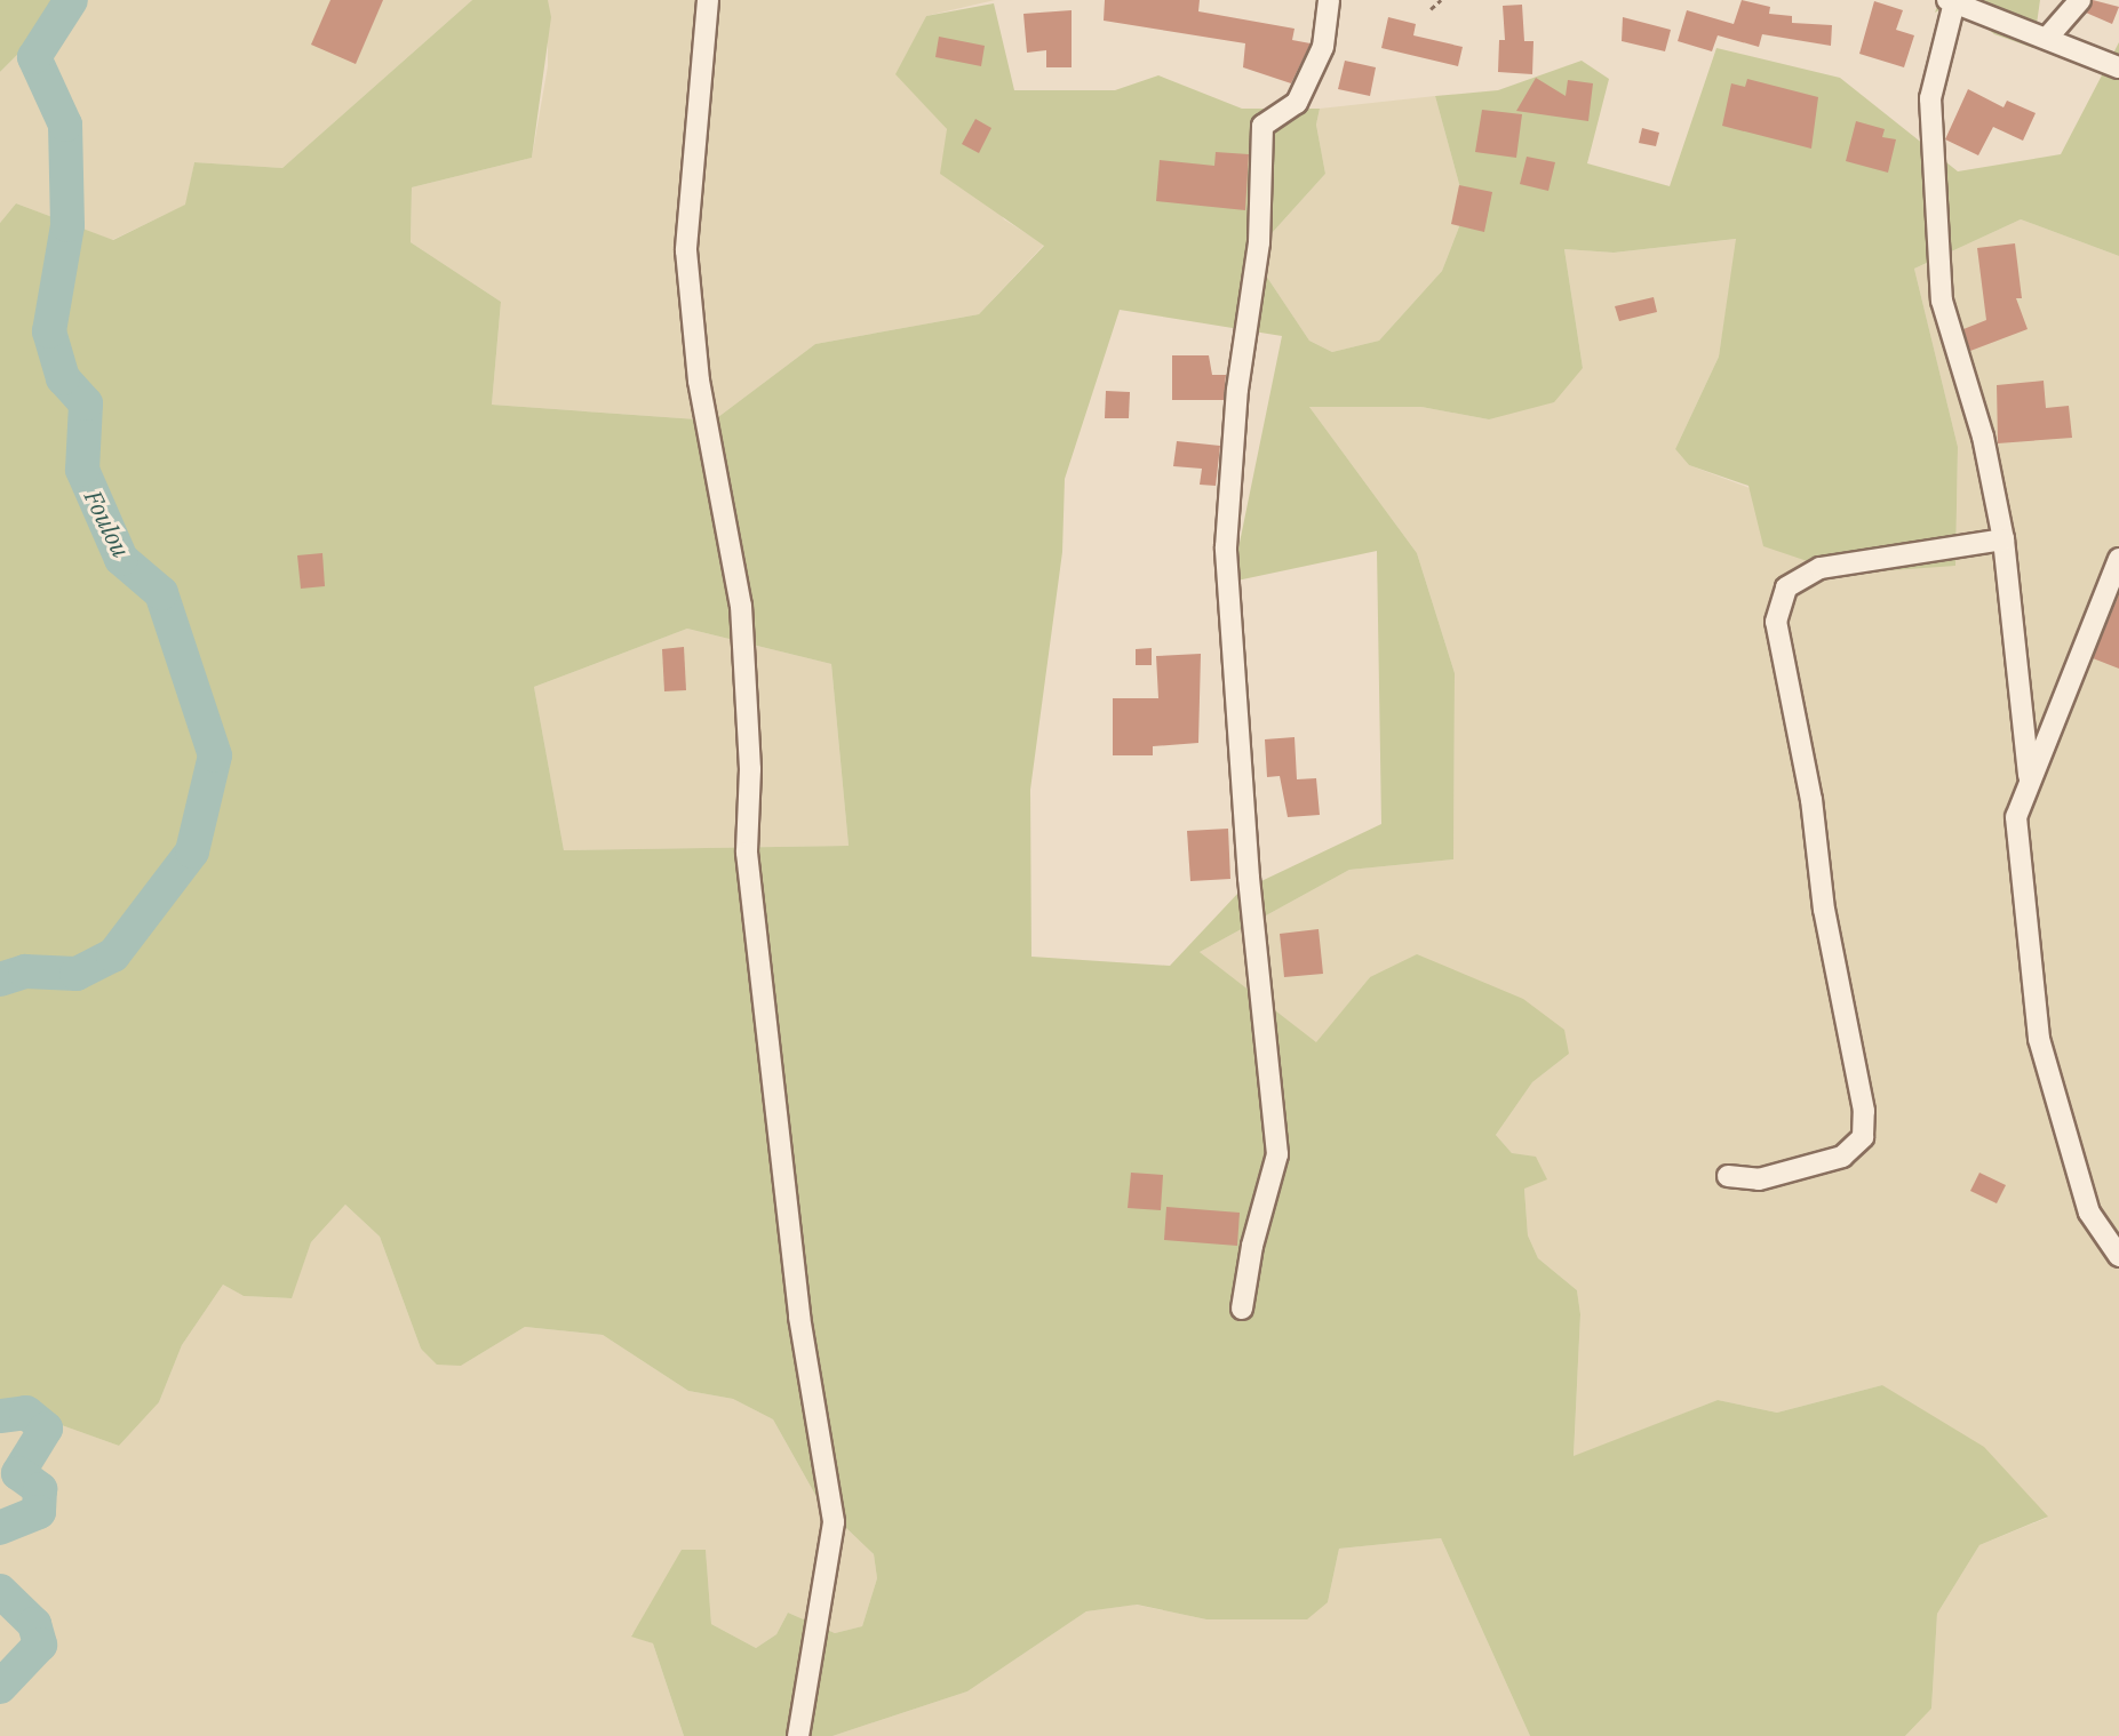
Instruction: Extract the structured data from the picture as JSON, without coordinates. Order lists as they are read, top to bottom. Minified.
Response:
{"water":["Foulou"]}
